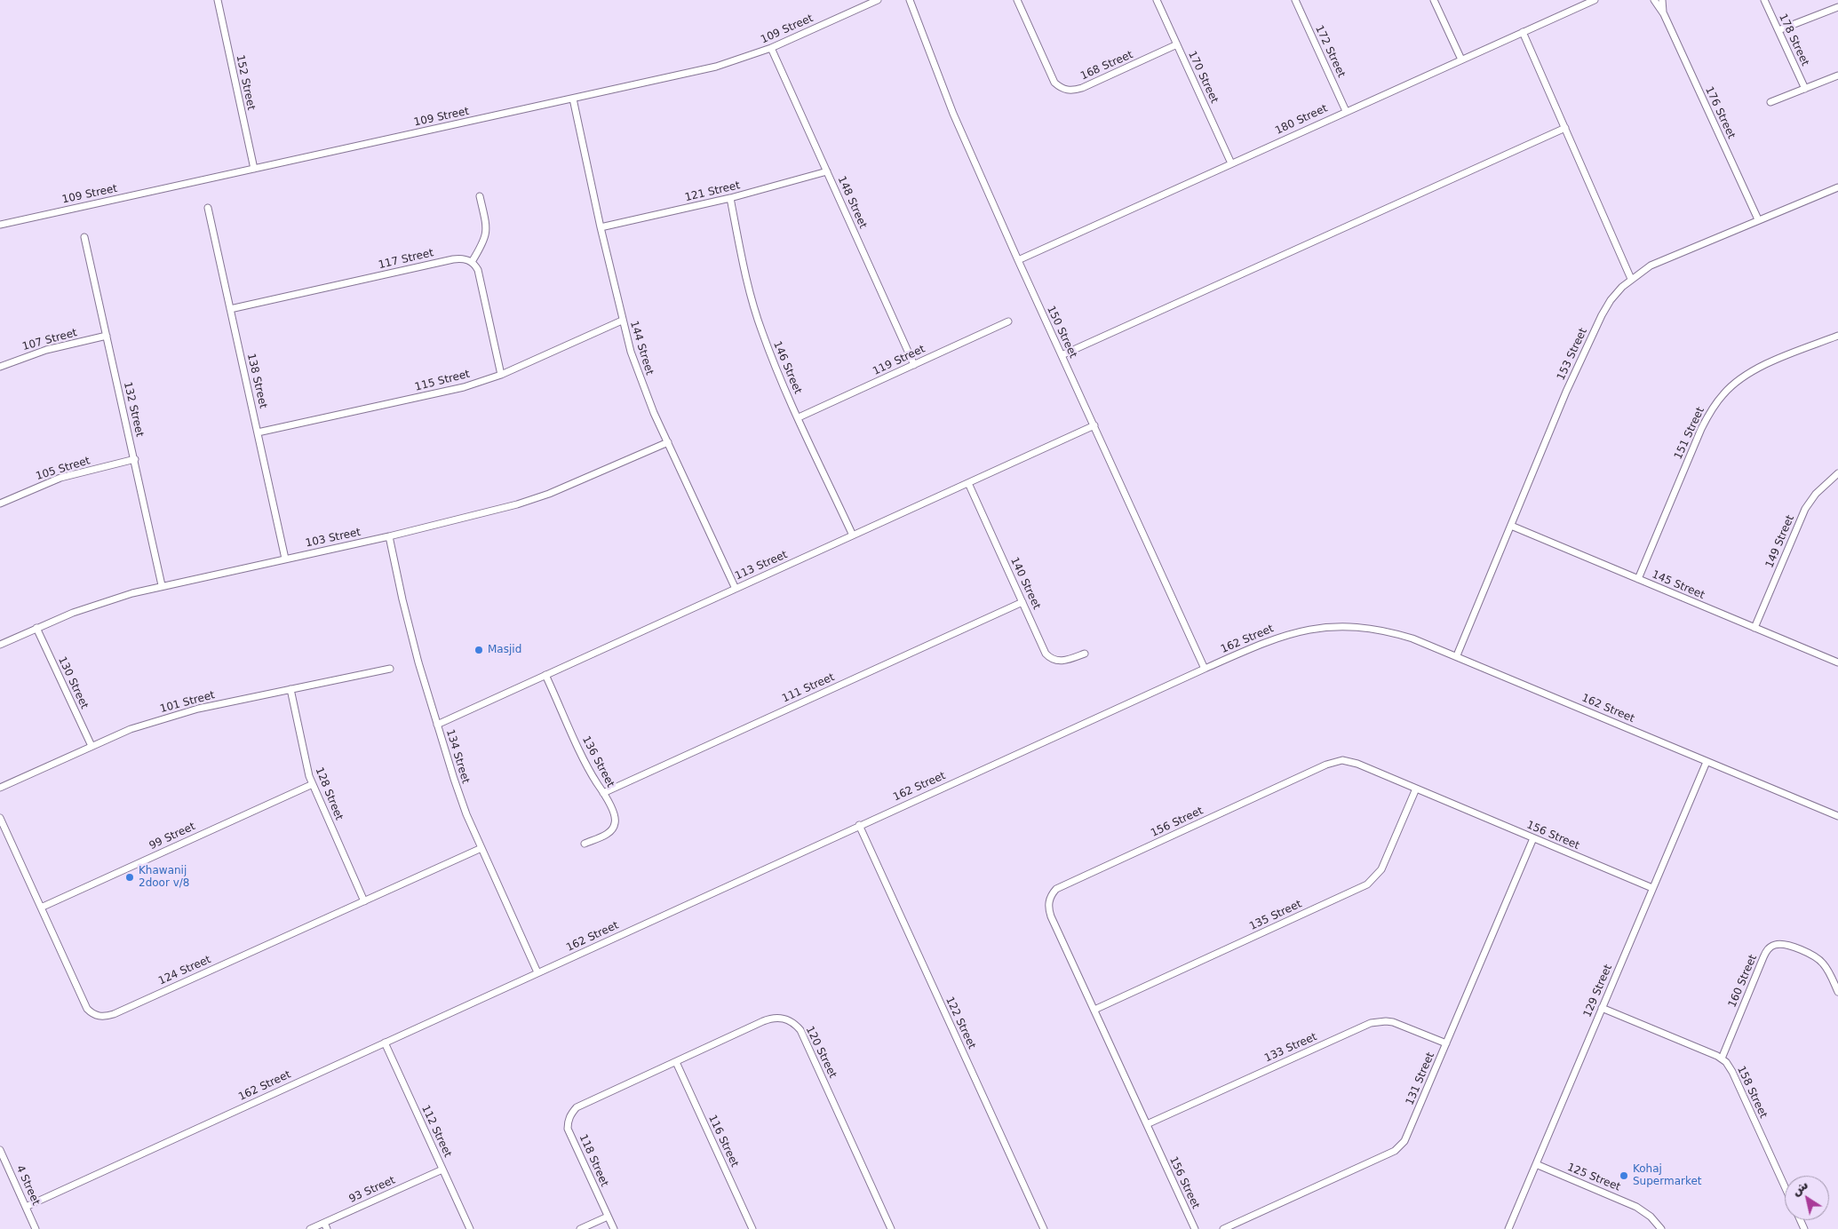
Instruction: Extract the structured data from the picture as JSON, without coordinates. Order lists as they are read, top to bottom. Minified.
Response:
{"streets":{"street":["109 Street","178 Street","172 Street","168 Street","170 Street","152 Street","176 Street","180 Street","121 Street","148 Street","117 Street","150 Street","107 Street","144 Street","153 Street","119 Street","146 Street","138 Street","115 Street","132 Street","151 Street","105 Street","103 Street","149 Street","113 Street","140 Street","145 Street","162 Street","130 Street","111 Street","101 Street","134 Street","136 Street","128 Street","156 Street","99 Street","135 Street","124 Street","160 Street","129 Street","122 Street","133 Street","120 Street","131 Street","158 Street","112 Street","116 Street","118 Street","125 Street","4 Street","93 Street"]},"crossings":[["109 Street","152 Street"],["109 Street","148 Street"],["109 Street","144 Street"],["172 Street","180 Street"],["168 Street","170 Street"],["170 Street","180 Street"],["176 Street","153 Street"],["180 Street","150 Street"],["121 Street","148 Street"],["121 Street","144 Street"],["121 Street","146 Street"],["148 Street","119 Street"],["117 Street","138 Street"],["150 Street","113 Street"],["150 Street","162 Street"],["107 Street","132 Street"],["144 Street","115 Street"],["144 Street","103 Street"],["144 Street","113 Street"],["153 Street","145 Street"],["153 Street","162 Street"],["119 Street","146 Street"],["146 Street","113 Street"],["138 Street","115 Street"],["138 Street","103 Street"],["132 Street","105 Street"],["132 Street","103 Street"],["151 Street","145 Street"],["103 Street","130 Street"],["103 Street","134 Street"],["149 Street","145 Street"],["113 Street","140 Street"],["113 Street","134 Street"],["113 Street","136 Street"],["140 Street","111 Street"],["162 Street","134 Street"],["162 Street","129 Street"],["162 Street","122 Street"],["162 Street","112 Street"],["162 Street","4 Street"],["130 Street","101 Street"],["111 Street","136 Street"],["101 Street","128 Street"],["134 Street","124 Street"],["128 Street","99 Street"],["128 Street","124 Street"],["156 Street","135 Street"],["156 Street","129 Street"],["156 Street","133 Street"],["156 Street","131 Street"],["99 Street","124 Street"],["160 Street","158 Street"],["129 Street","125 Street"],["133 Street","131 Street"],["120 Street","116 Street"],["120 Street","118 Street"],["112 Street","93 Street"]],"places":["Masjid","Khawanij 2door v/8","Kohaj Supermarket"],"north":"top left"}
